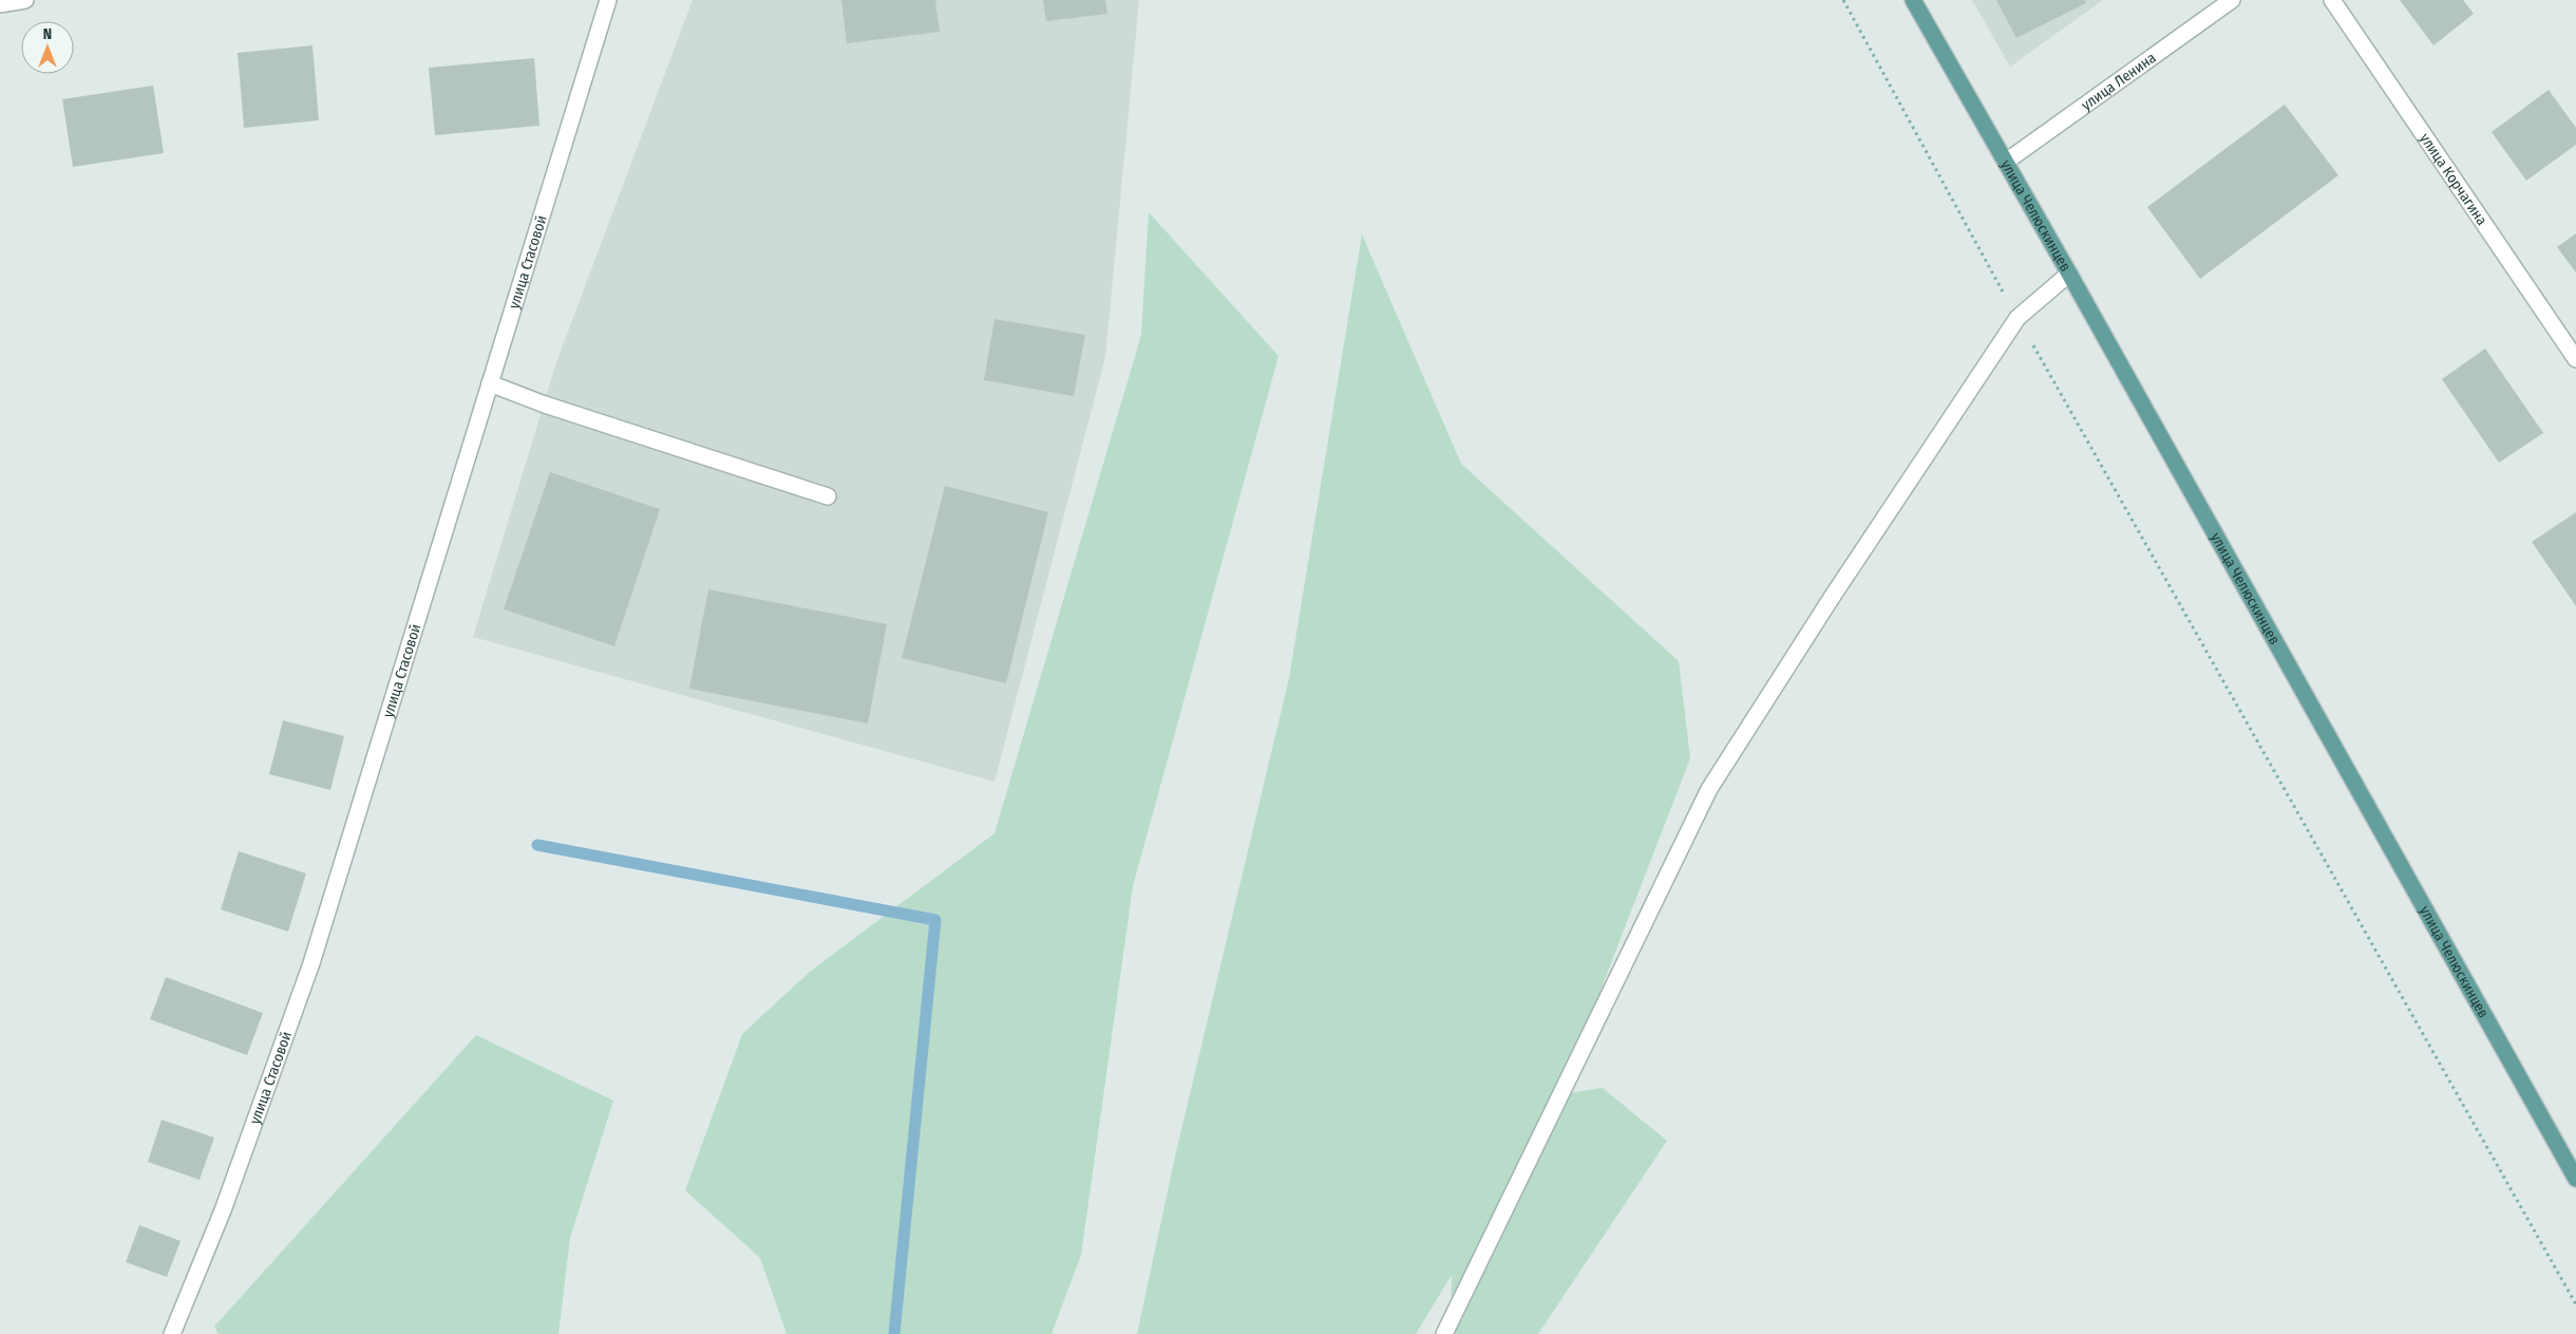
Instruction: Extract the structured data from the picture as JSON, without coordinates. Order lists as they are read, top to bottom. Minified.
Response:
{"streets":{"main road":["улица Челюскинцев"],"street":["улица Ленина","улица Корчагина","улица Стасовой"]},"crossings":[["улица Ленина","улица Челюскинцев"]],"north":"top"}
